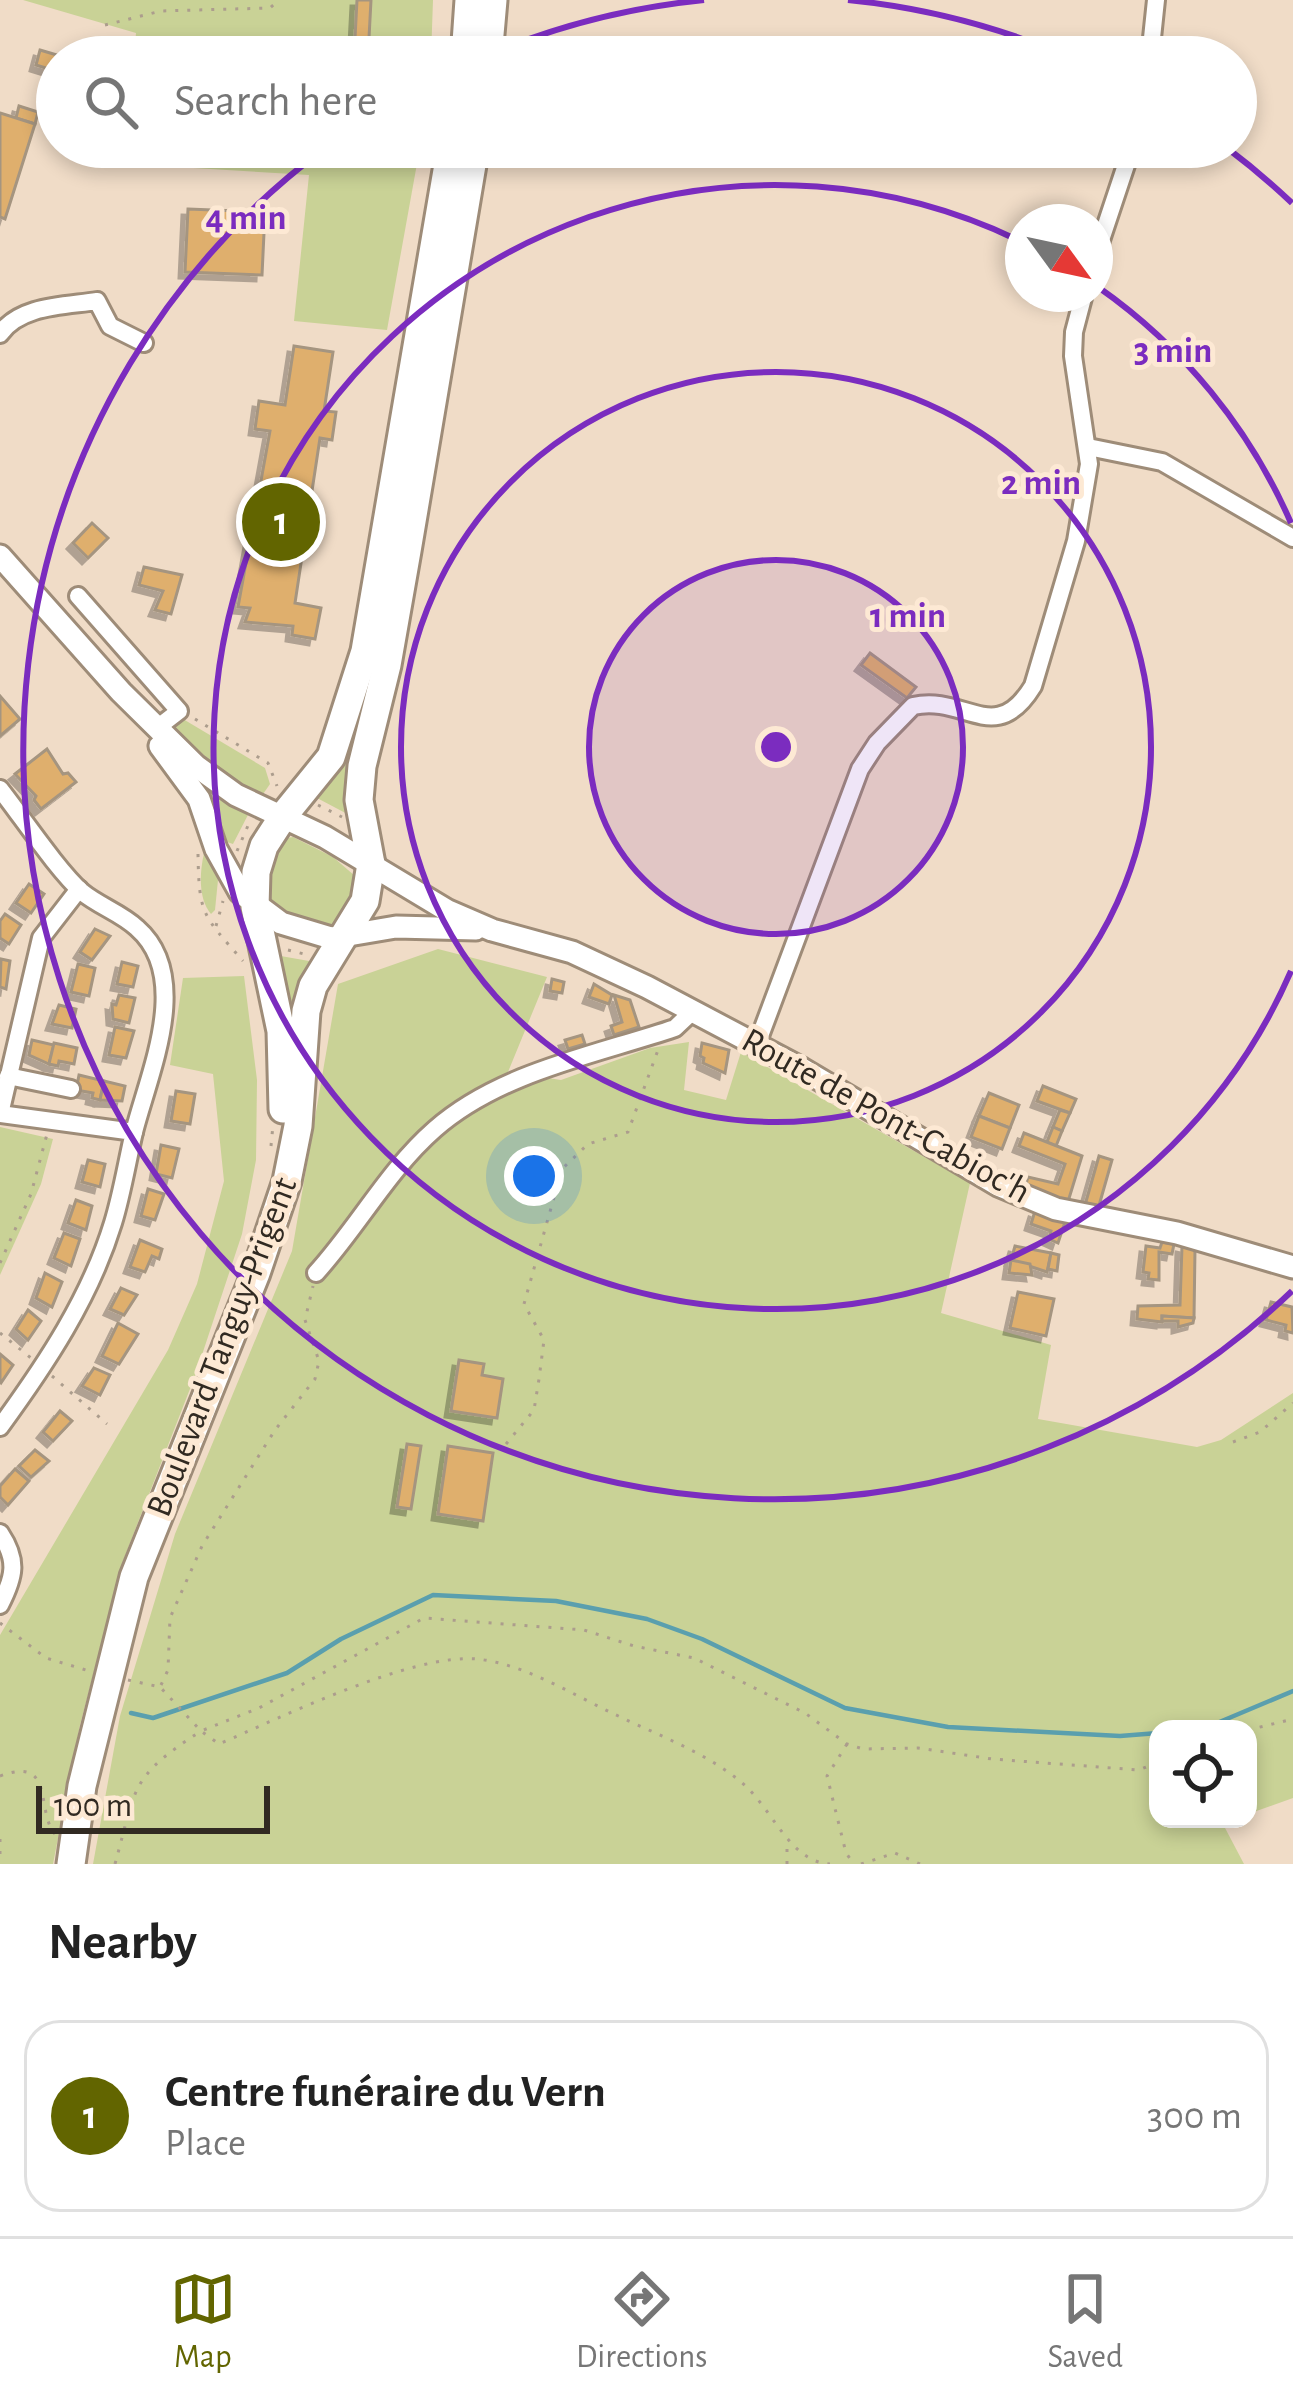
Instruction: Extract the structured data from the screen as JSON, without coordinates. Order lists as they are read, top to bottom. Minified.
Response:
{"streets":{"main road":["Boulevard Tanguy-Prigent"],"street":["Route de Pont-Cabioc'h"]},"crossings":[["Route de Pont-Cabioc'h","Boulevard Tanguy-Prigent"]],"scale_bar":"100 m","north":"bottom right","page":{"search":"Search here","pins":"1","scale":"100 m","heading":"Nearby","list":[{"mark":"1","name":"Centre funéraire du Vern","note":"Place","value":"300 m"}],"nav":["Map","Directions","Saved"]},"rings":["4 min","3 min","2 min","1 min"]}
